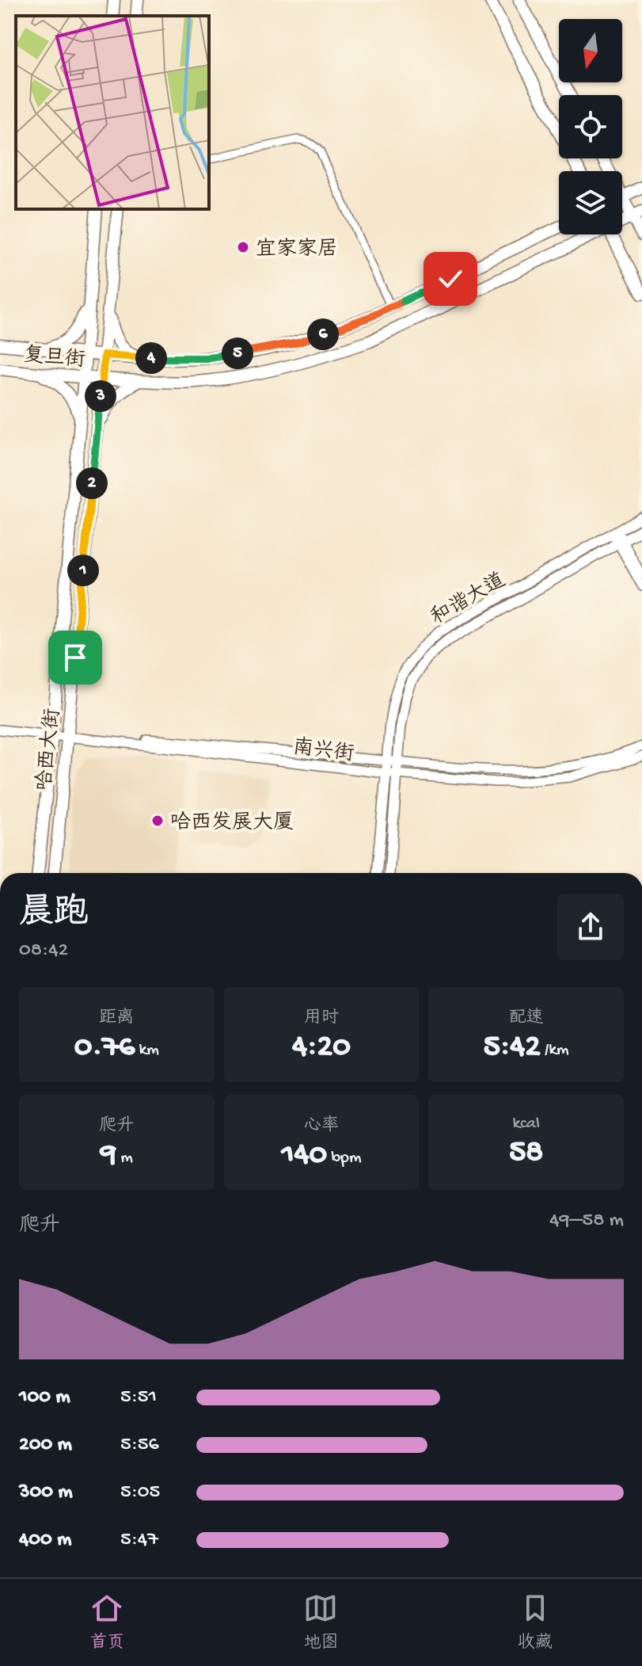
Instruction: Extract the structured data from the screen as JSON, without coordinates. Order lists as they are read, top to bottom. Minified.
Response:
{"streets":{"main road":["复旦街","和谐大道","哈西大街"],"street":["南兴街"]},"crossings":[["复旦街","哈西大街"],["和谐大道","南兴街"],["南兴街","哈西大街"]],"places":["宜家家居","哈西发展大厦"],"north":"bottom","page":{"pins":["6","5","4","3","2","1"],"heading":["晨跑","08:42"],"stats":[["距离","0.76 km"],["用时","4:20"],["配速","5:42 /km"],["爬升","9 m"],["心率","140 bpm"],["kcal","58"]],"chart":["爬升","49–58 m"],"list":[{"name":"100 m","note":"5:51"},{"name":"200 m","note":"5:56"},{"name":"300 m","note":"5:05"},{"name":"400 m","note":"5:47"}],"tabs":["首页","地图","收藏"]}}
